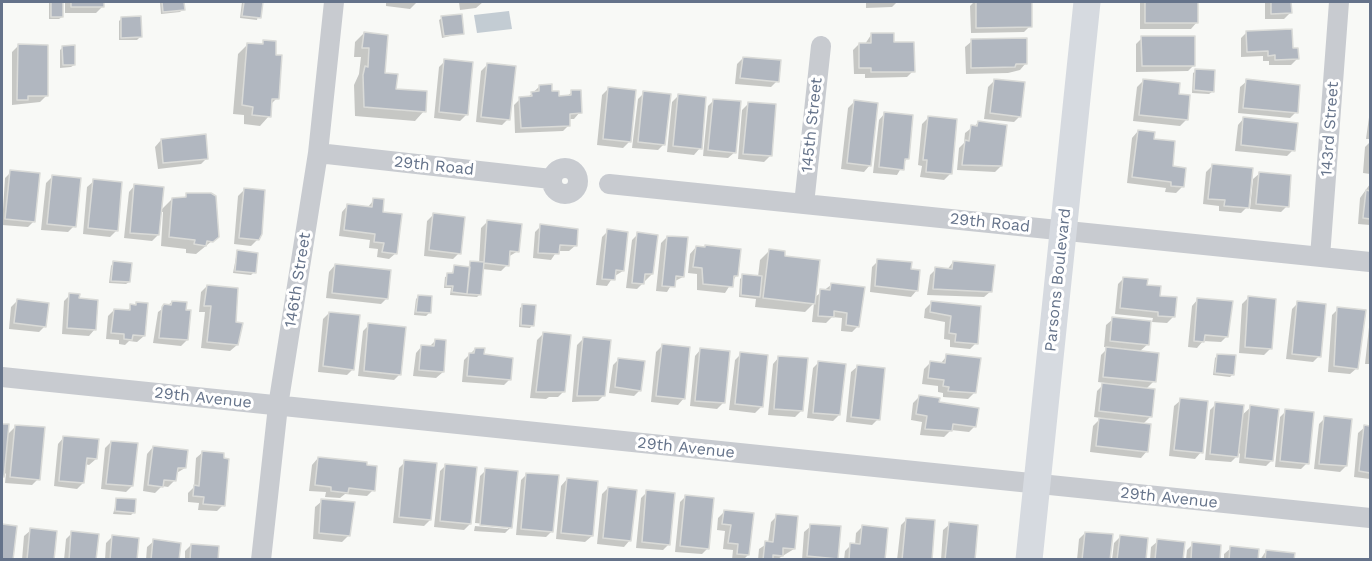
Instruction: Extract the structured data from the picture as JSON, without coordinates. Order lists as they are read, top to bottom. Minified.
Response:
{"streets":{"street":["145th Street","143rd Street","29th Road","146th Street","Parsons Boulevard","29th Avenue"]},"crossings":[["145th Street","29th Road"],["143rd Street","29th Road"],["29th Road","146th Street"],["29th Road","Parsons Boulevard"],["146th Street","29th Avenue"],["Parsons Boulevard","29th Avenue"]]}
